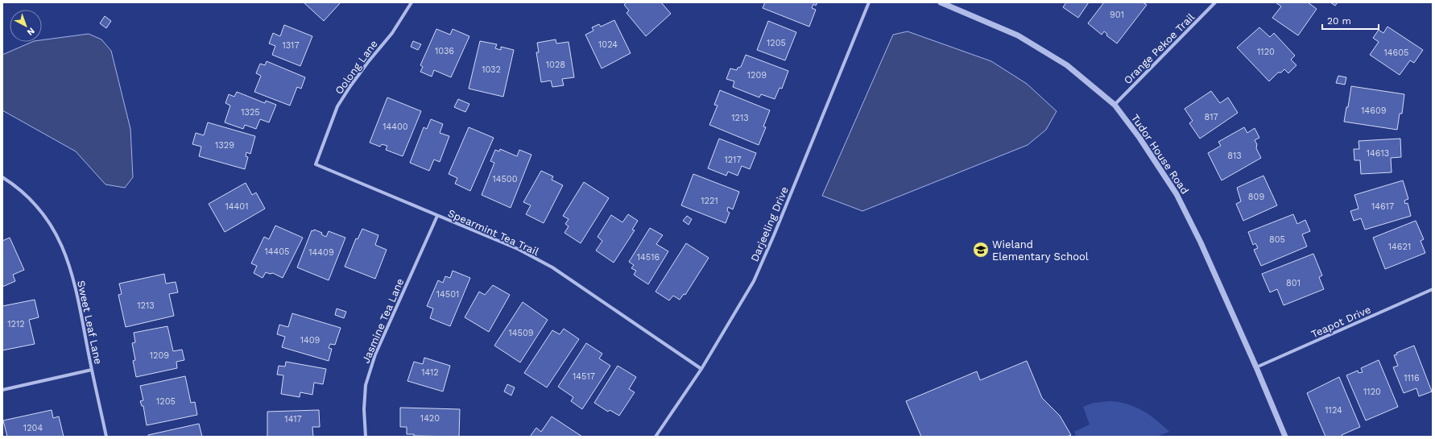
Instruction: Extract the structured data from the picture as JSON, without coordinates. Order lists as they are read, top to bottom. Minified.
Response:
{"streets":{"street":["Orange Pekoe Trail","Oolong Lane","Tudor House Road","Darjeeling Drive","Spearmint Tea Trail","Jasmine Tea Lane","Teapot Drive","Sweet Leaf Lane"]},"crossings":[["Orange Pekoe Trail","Tudor House Road"],["Oolong Lane","Spearmint Tea Trail"],["Tudor House Road","Teapot Drive"],["Darjeeling Drive","Spearmint Tea Trail"],["Spearmint Tea Trail","Jasmine Tea Lane"]],"places":{"school or university":["Wieland Elementary School"]},"house_numbers":["901","1205","1024","1317","1036","1120","14605","1028","1032","1209","14609","1325","817","1213","14400","1329","14613","813","1217","14500","809","1221","14401","14617","805","14621","14405","14409","14516","801","14501","1213","1212","14509","1409","1209","1412","14517","1116","1120","1205","1124","1420","1417","1204"],"scale_bar":"20 m","north":"bottom right"}
